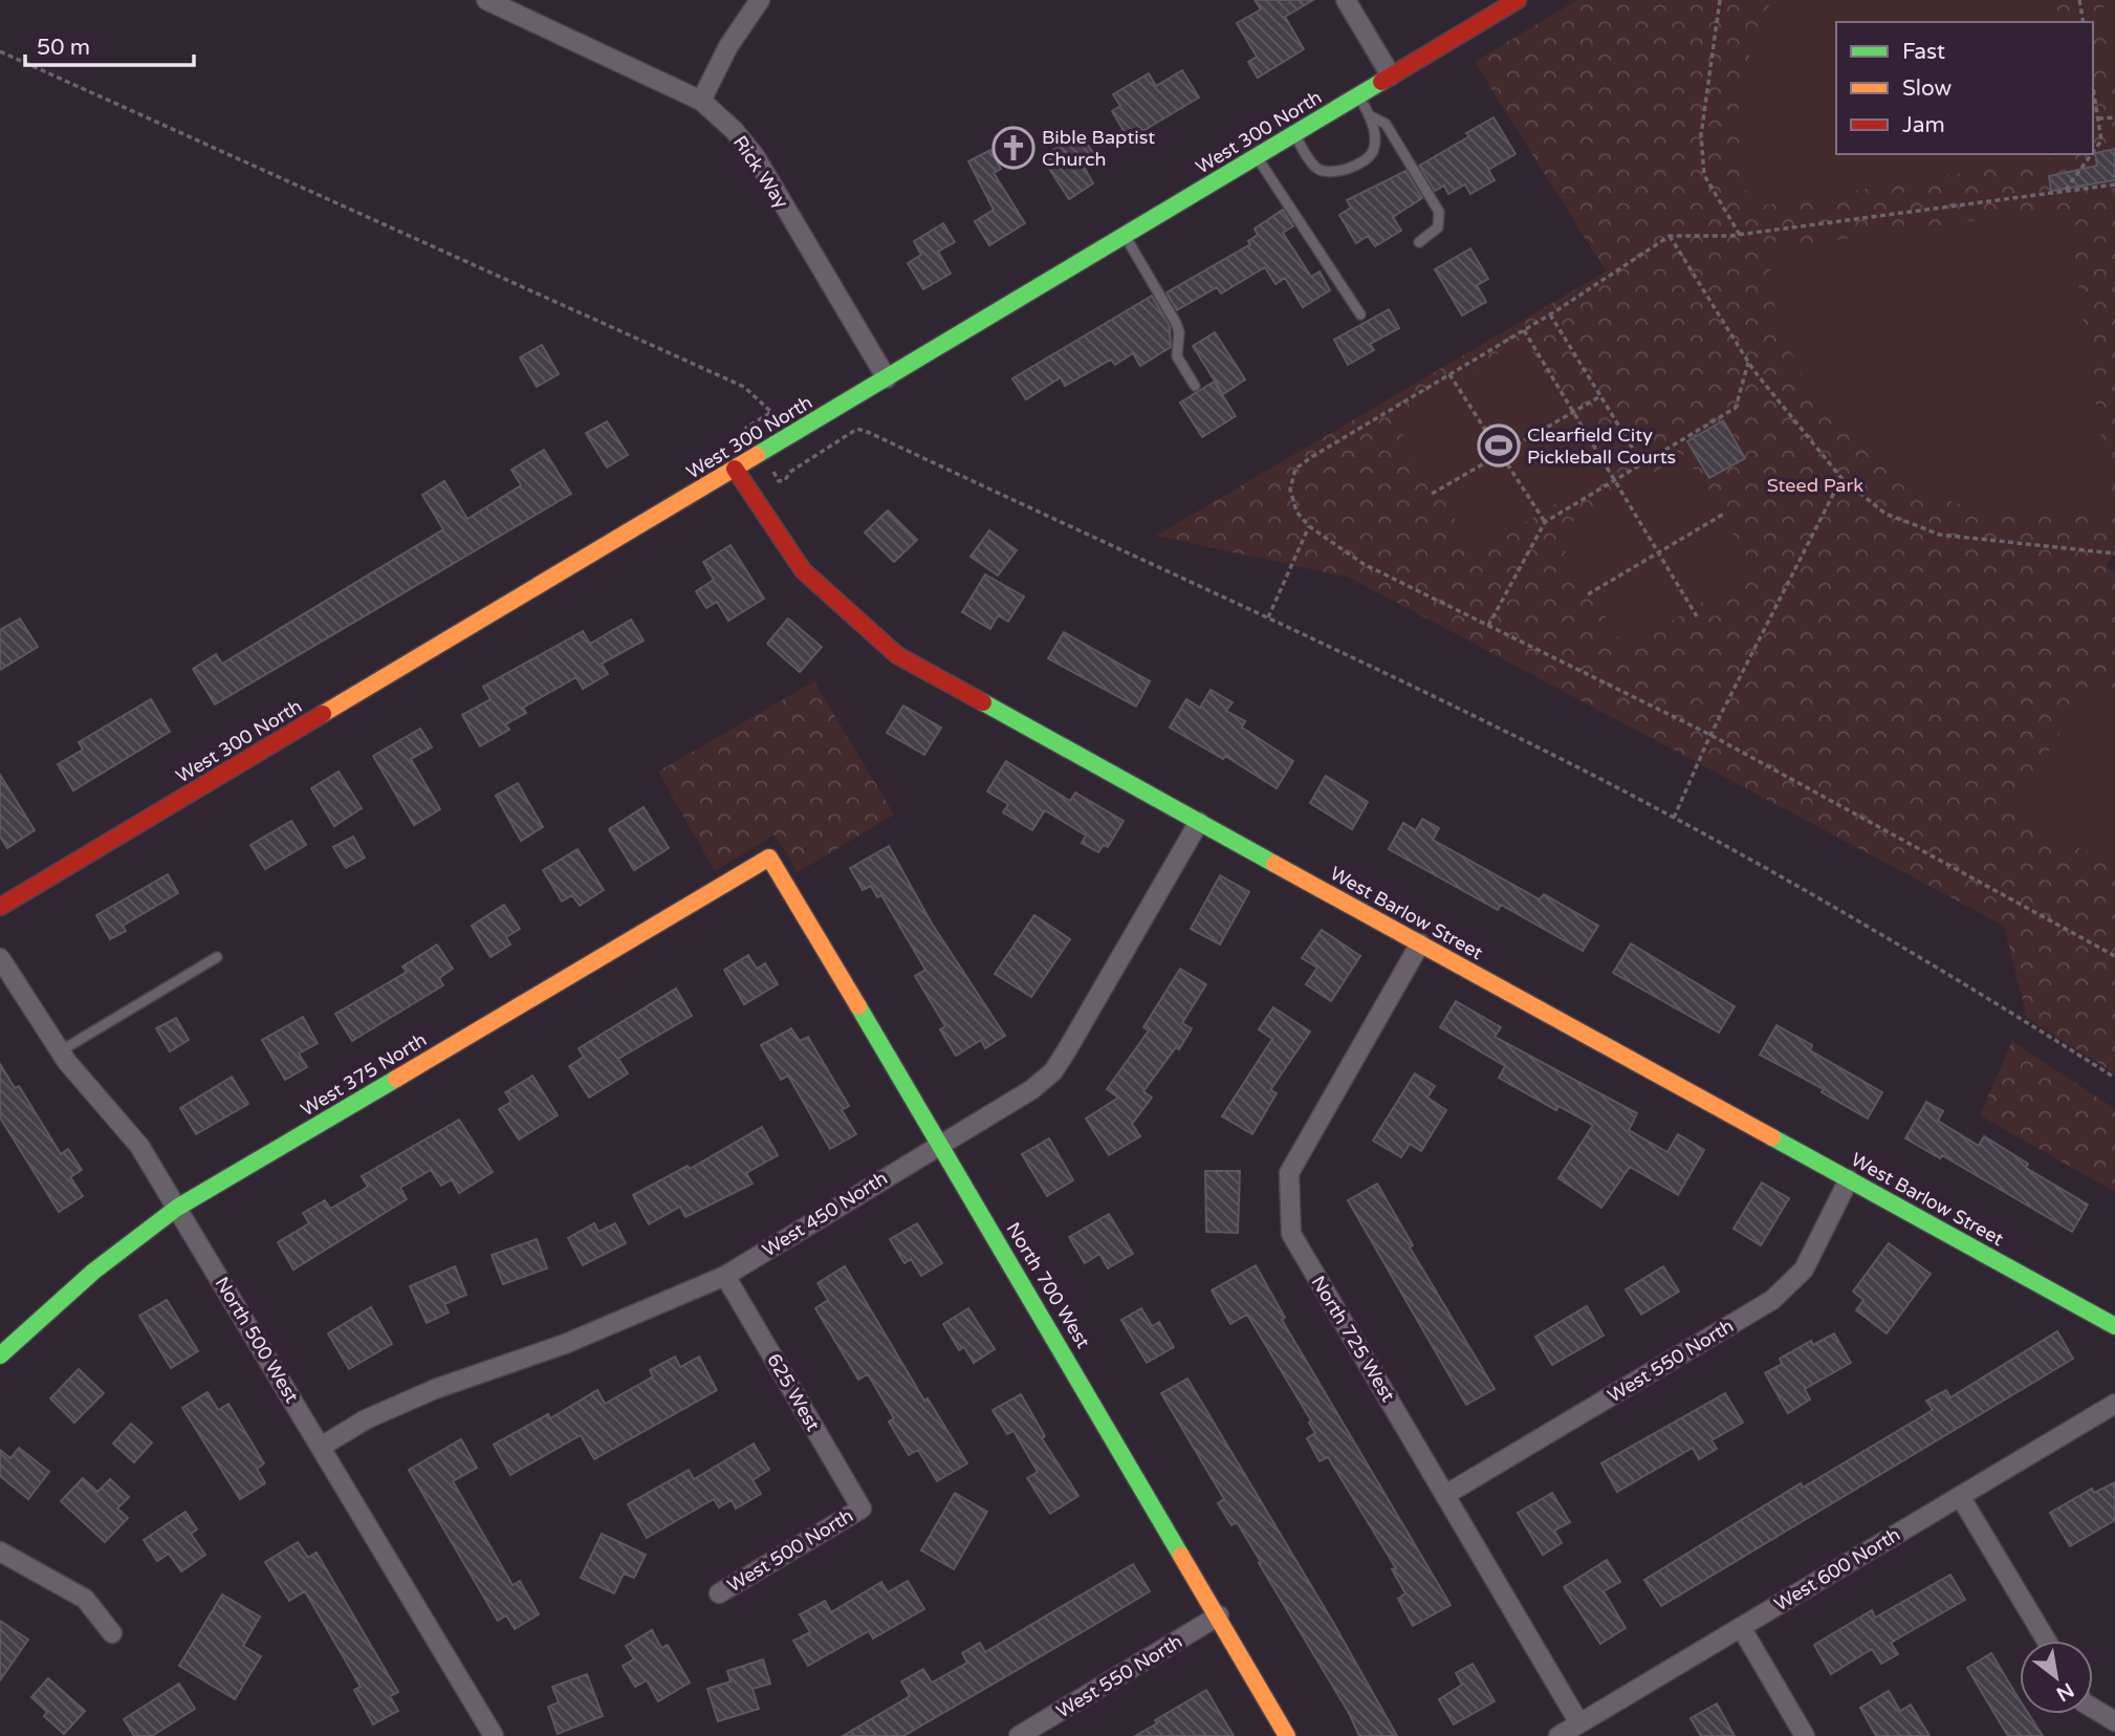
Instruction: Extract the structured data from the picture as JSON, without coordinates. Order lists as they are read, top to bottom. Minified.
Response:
{"streets":{"street":["West 300 North","Rick Way","West Barlow Street","West 375 North","West 450 North","North 700 West","North 725 West","North 500 West","West 550 North","625 West","West 500 North","West 600 North"]},"crossings":[["West 300 North","Rick Way"],["West 300 North","West Barlow Street"],["West Barlow Street","West 450 North"],["West Barlow Street","North 725 West"],["West Barlow Street","West 550 North"],["West 375 North","North 700 West"],["West 375 North","North 500 West"],["West 450 North","North 700 West"],["West 450 North","North 500 West"],["West 450 North","625 West"],["North 700 West","West 550 North"],["North 725 West","West 550 North"],["North 725 West","West 600 North"],["625 West","West 500 North"]],"parks":["Steed Park"],"places":{"church":["Bible Baptist Church"],"sports":["Clearfield City Pickleball Courts"]},"legend":["Fast","Slow","Jam"],"scale_bar":"50 m","north":"bottom right"}
